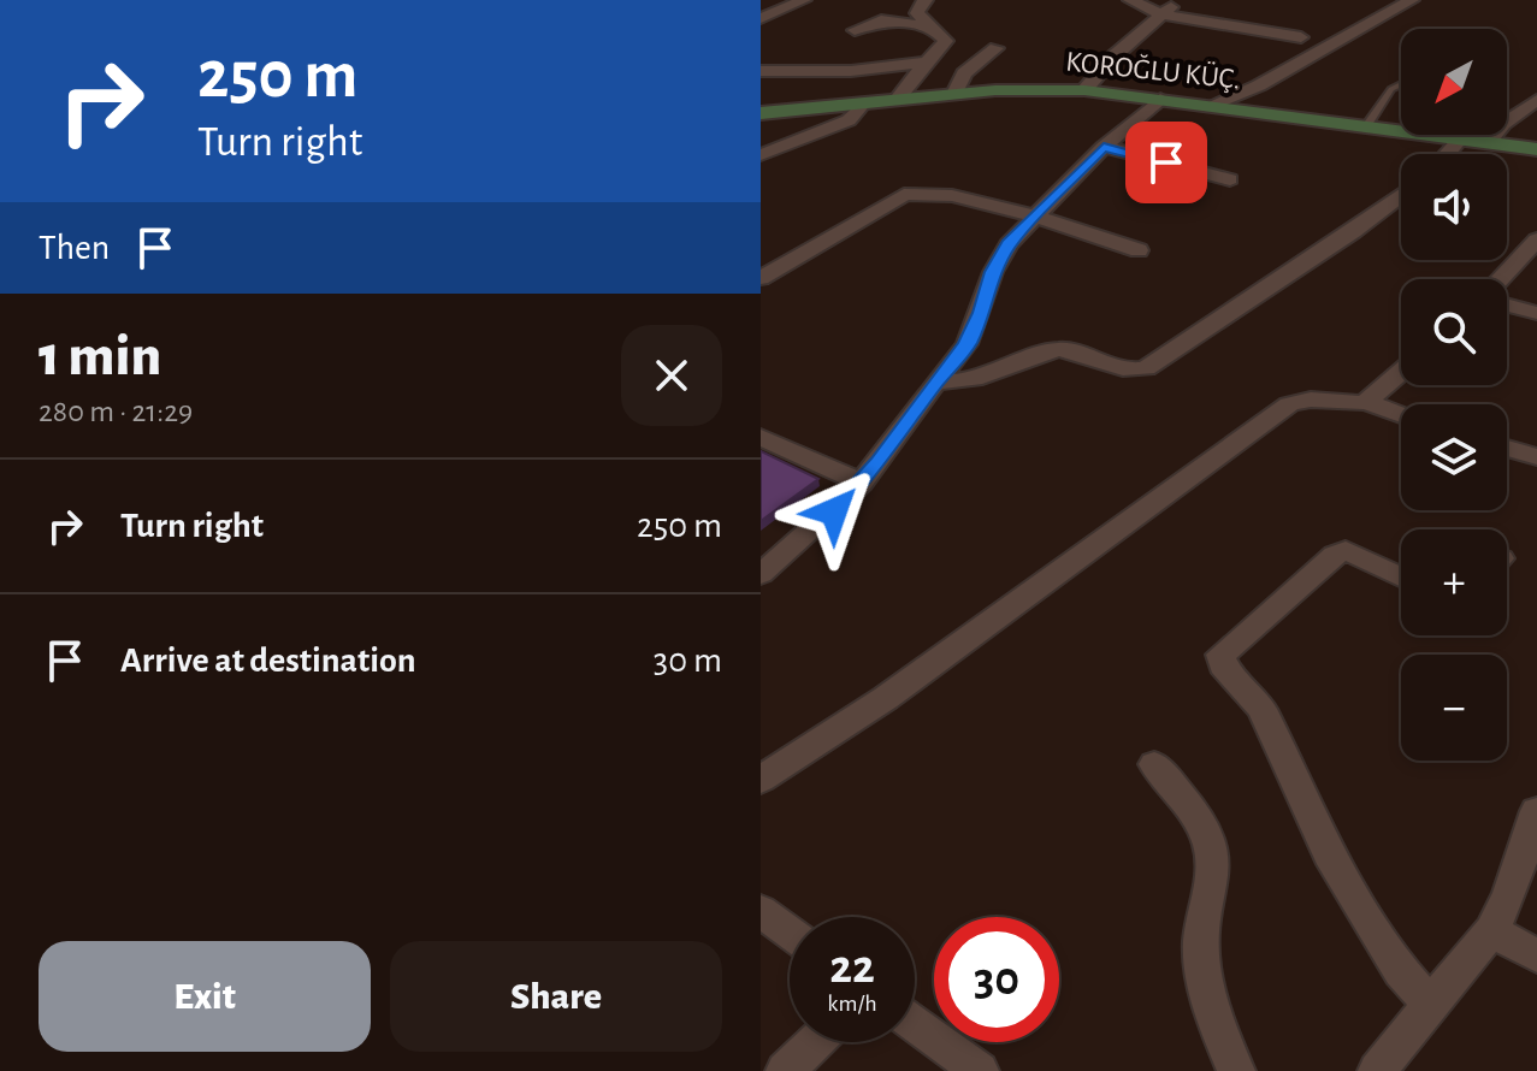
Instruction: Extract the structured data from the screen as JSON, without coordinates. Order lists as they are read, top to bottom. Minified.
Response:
{"streets":{"street":["KOROĞLU KÜÇ."]},"north":"bottom left","page":{"turn":["250 m","Turn right"],"map_buttons":["+","−"],"then":"Then","heading":["1 min","280 m · 21:29"],"list":[{"name":"Turn right","value":"250 m"},{"name":"Arrive at destination","value":"30 m"}],"speed":"22 km/h","limit":"30","buttons":["Exit","Share"]}}
